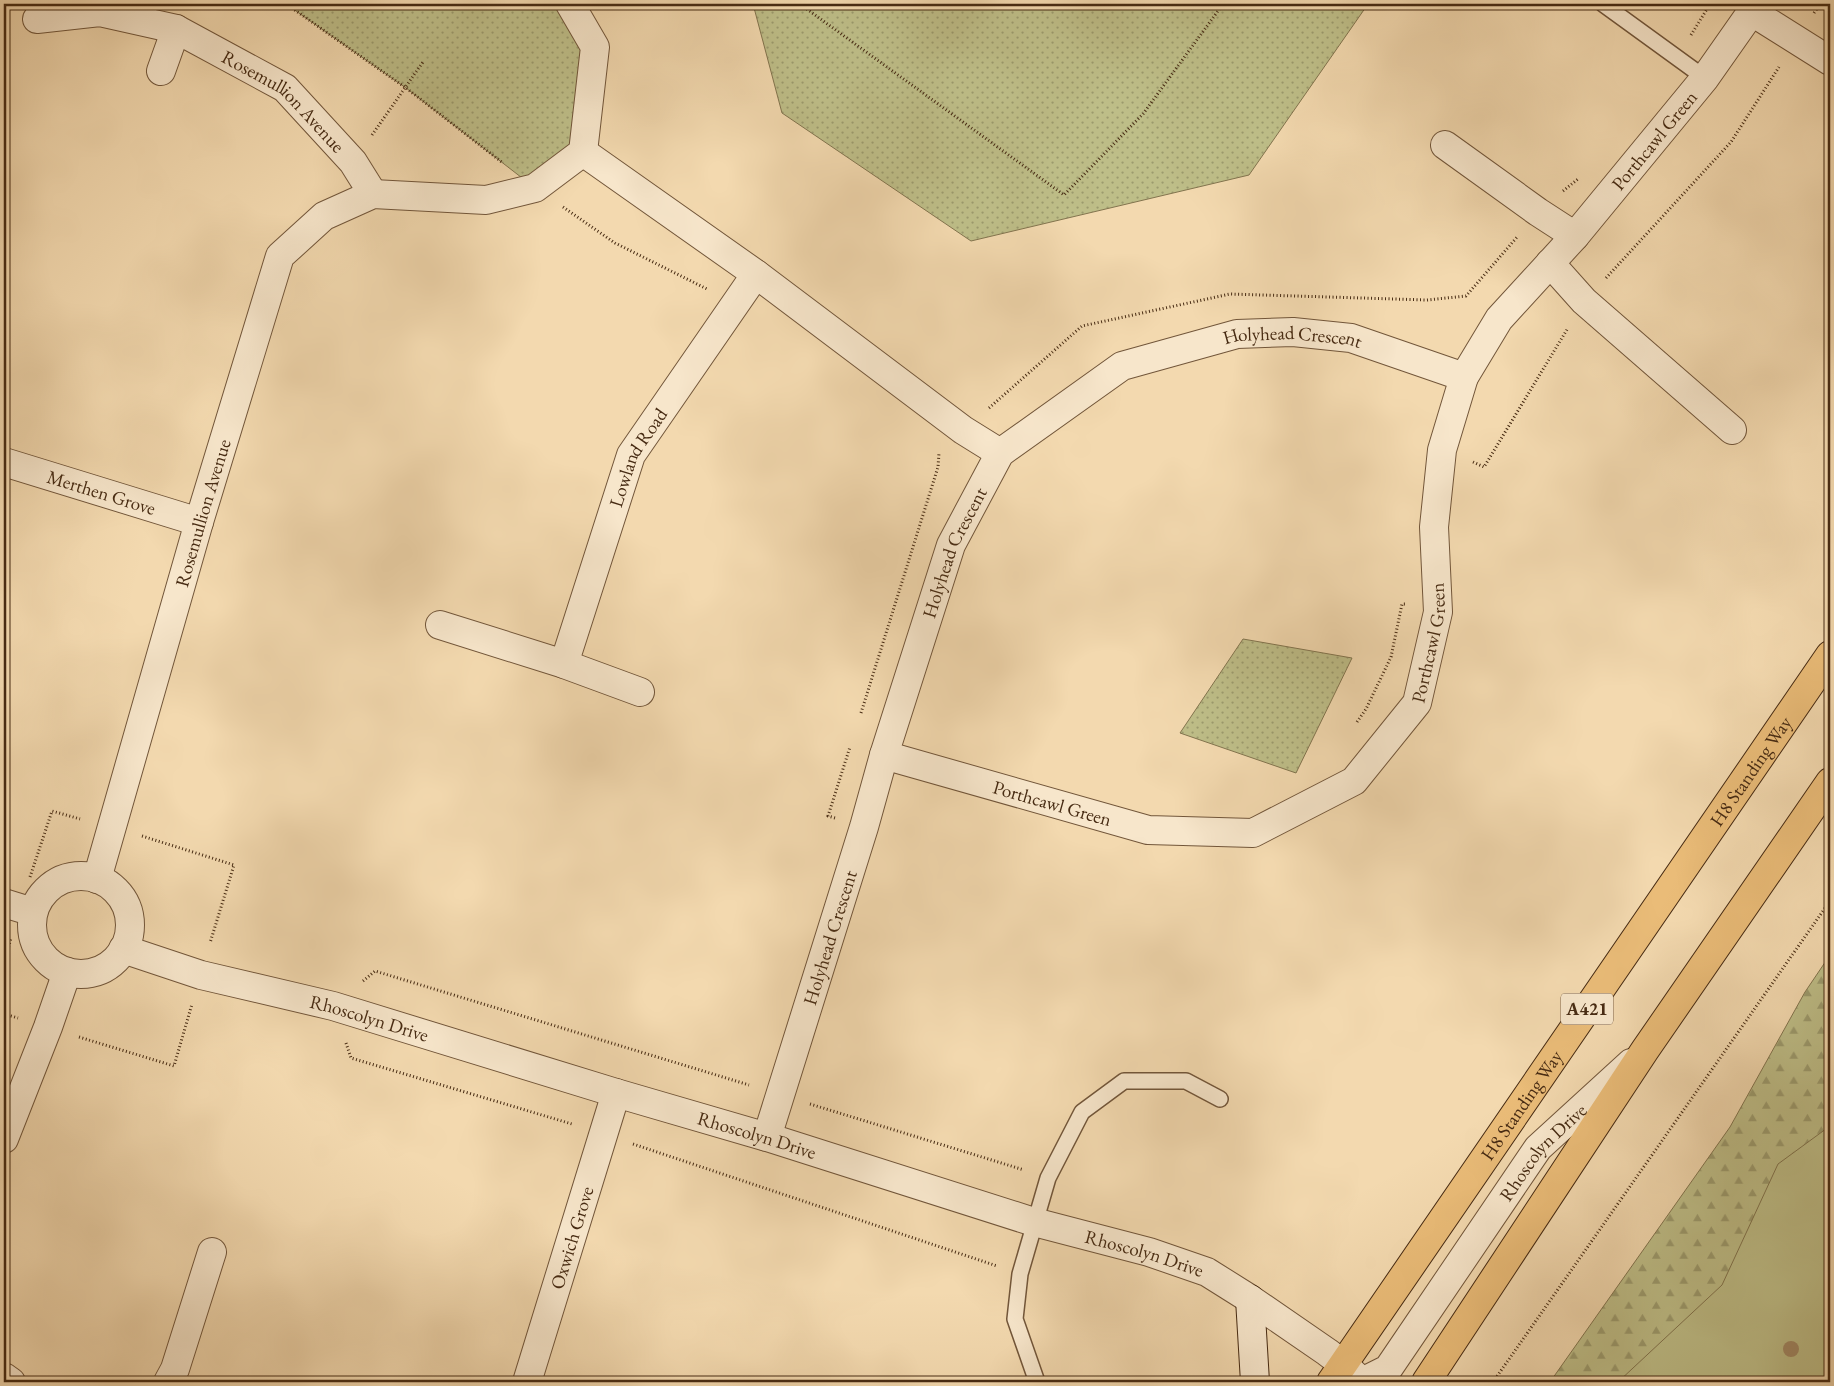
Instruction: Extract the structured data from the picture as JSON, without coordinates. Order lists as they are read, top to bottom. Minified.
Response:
{"streets":{"highway":["H8 Standing Way","A421"],"street":["Rosemullion Avenue","Porthcawl Green","Holyhead Crescent","Lowland Road","Merthen Grove","Rhoscolyn Drive","Oxwich Grove"]},"crossings":[["Rosemullion Avenue","Merthen Grove"],["Rosemullion Avenue","Rhoscolyn Drive"],["Porthcawl Green","Holyhead Crescent"],["Holyhead Crescent","Rhoscolyn Drive"],["H8 Standing Way","Rhoscolyn Drive"],["Rhoscolyn Drive","Oxwich Grove"]]}
